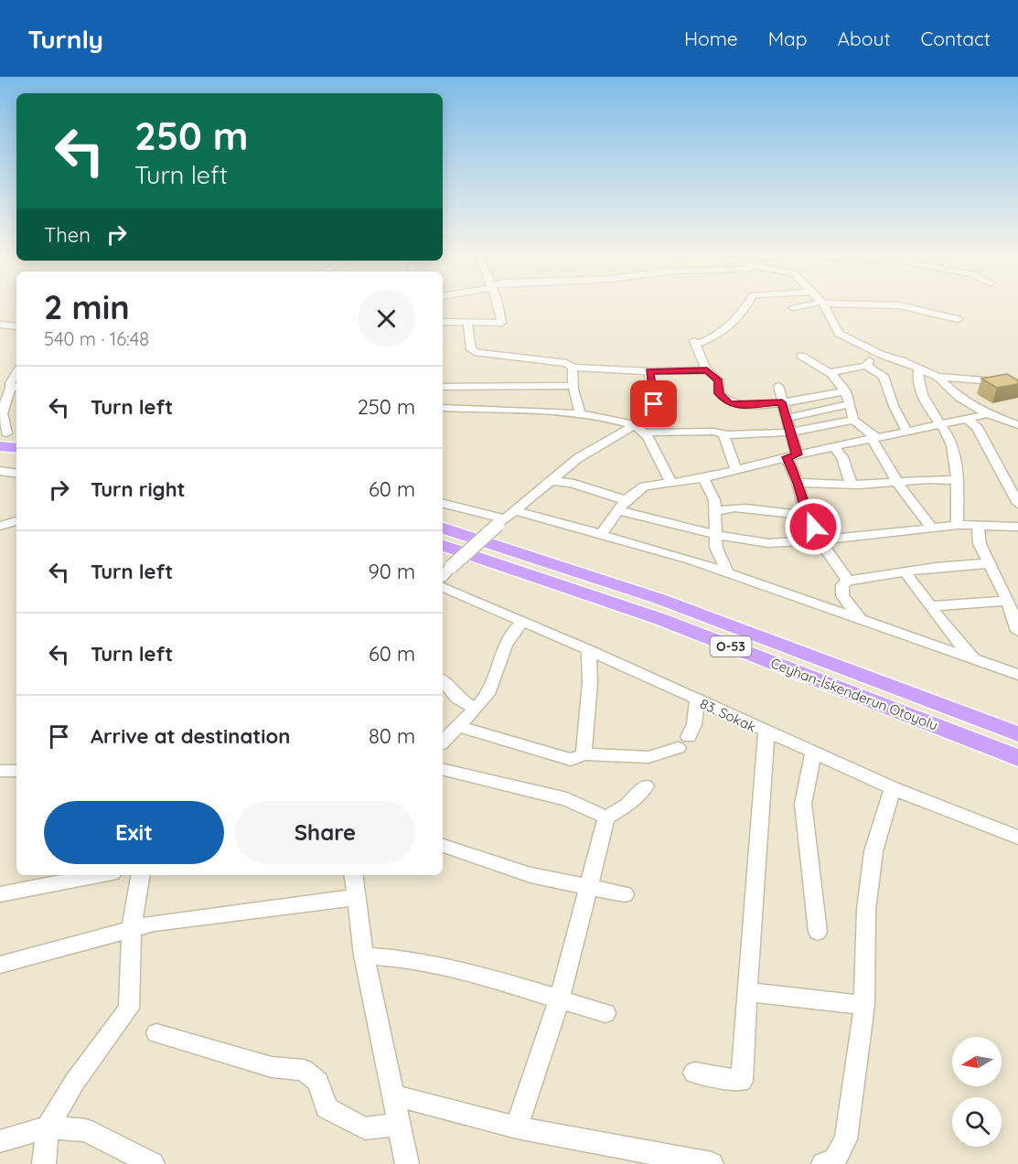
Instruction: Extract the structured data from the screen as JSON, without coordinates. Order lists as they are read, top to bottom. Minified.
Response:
{"streets":{"highway":["O-53","Ceyhan-İskenderun Otoyolu"],"street":["83. Sokak"]},"north":"left","page":{"header":"Turnly","nav":["Home","Map","About","Contact"],"turn":["250 m","Turn left"],"then":"Then","heading":["2 min","540 m · 16:48"],"list":[{"name":"Turn left","value":"250 m"},{"name":"Turn right","value":"60 m"},{"name":"Turn left","value":"90 m"},{"name":"Turn left","value":"60 m"},{"name":"Arrive at destination","value":"80 m"}],"buttons":["Exit","Share"]}}
